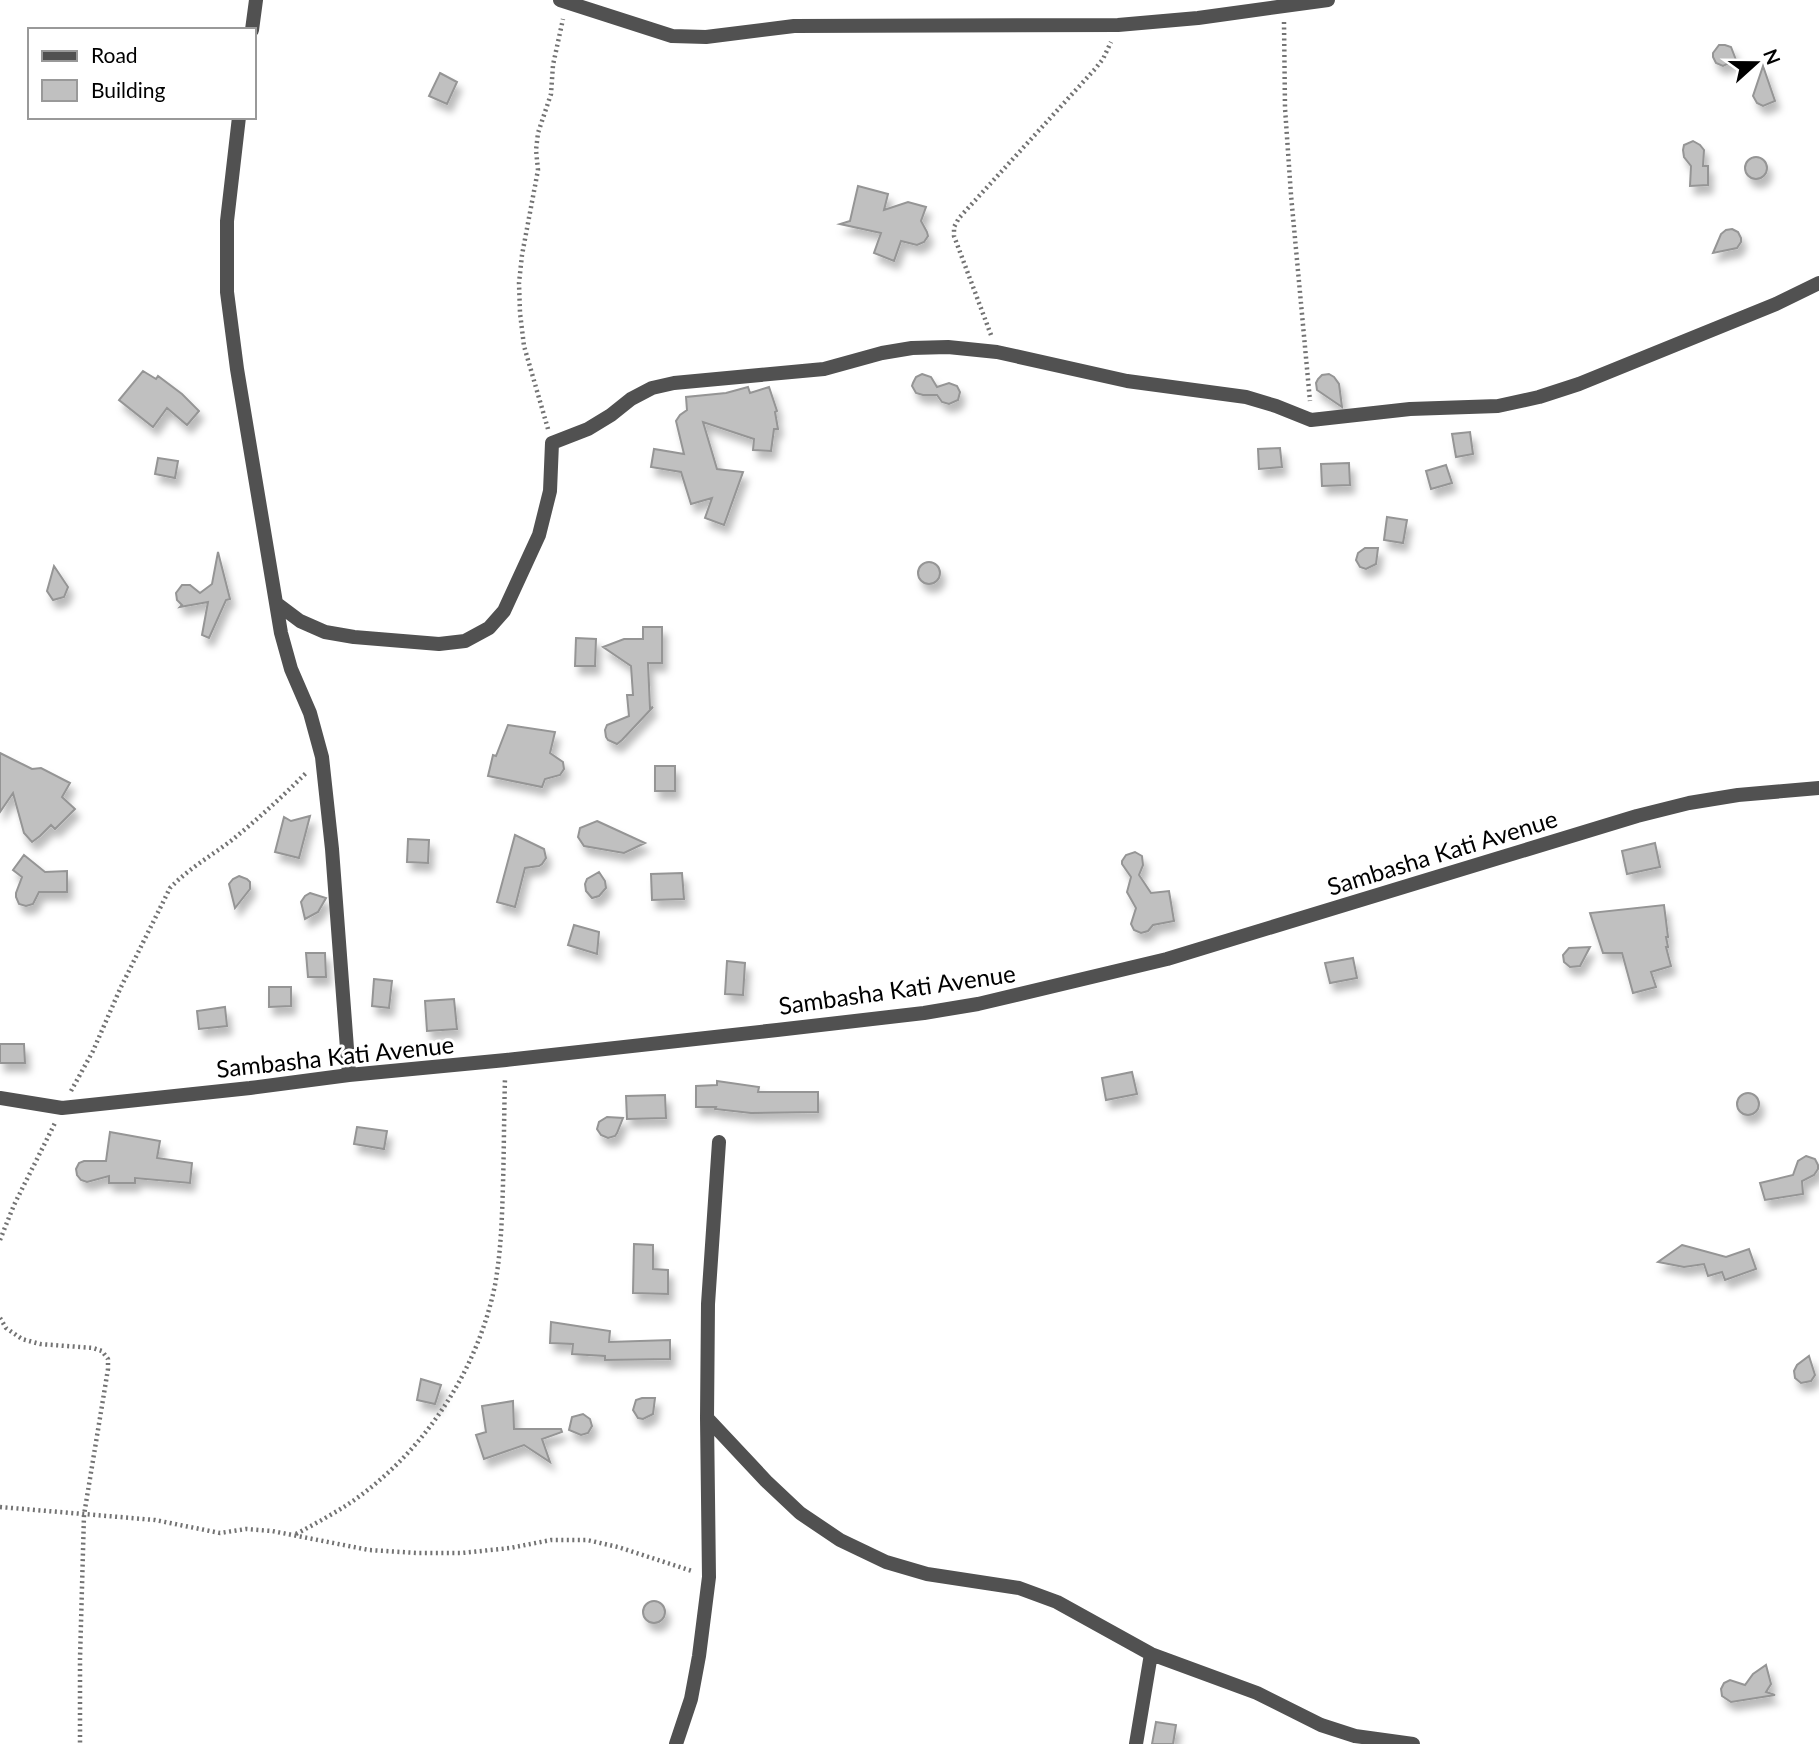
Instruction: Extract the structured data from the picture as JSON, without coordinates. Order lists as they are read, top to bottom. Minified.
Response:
{"streets":{"street":["Sambasha Kati Avenue"]},"legend":["Road","Building"],"north":"right"}
